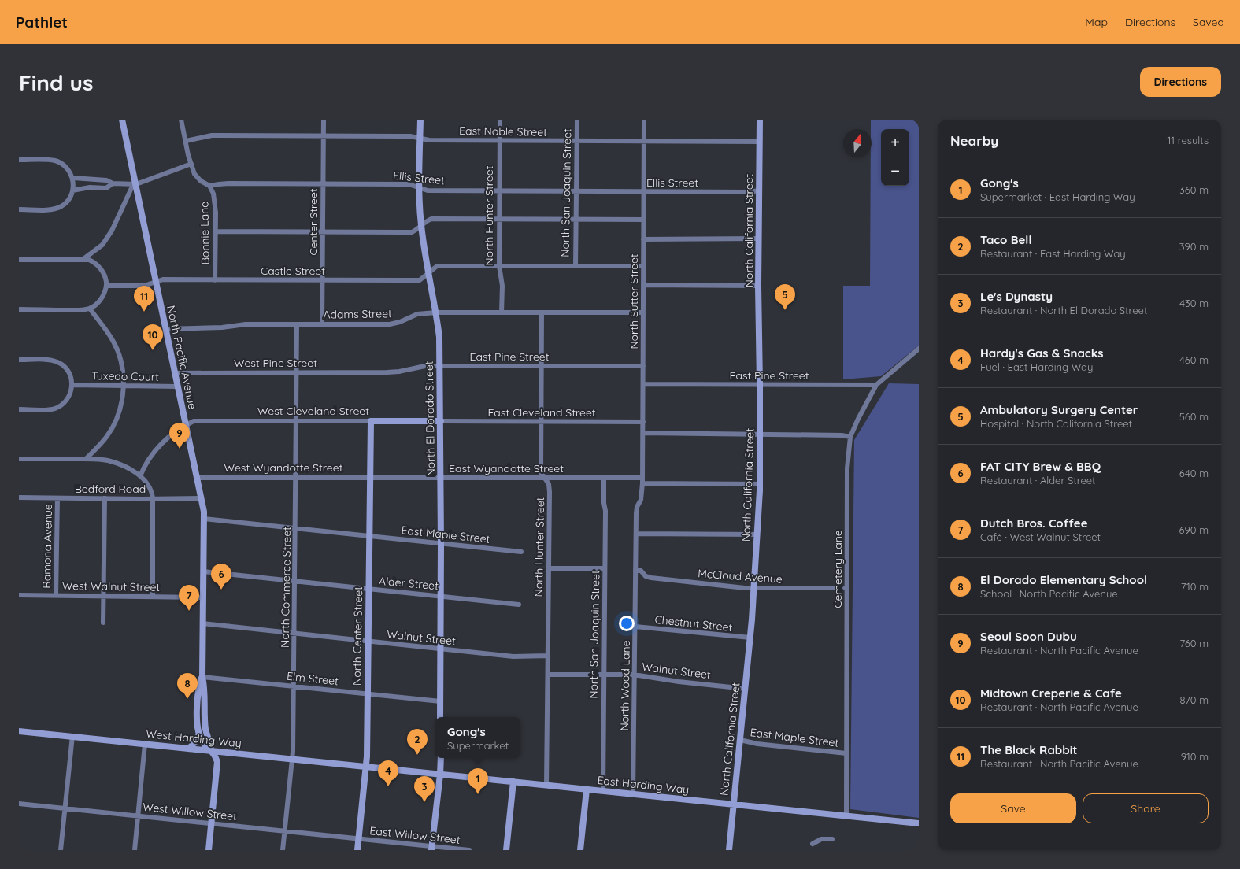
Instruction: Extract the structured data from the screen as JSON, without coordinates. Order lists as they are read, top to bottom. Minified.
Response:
{"streets":{"street":["East Noble Street","Ellis Street","North San Joaquin Street","North Hunter Street","Center Street","North California Street","Bonnie Lane","Castle Street","North Sutter Street","Adams Street","East Pine Street","North Pacific Avenue","West Pine Street","Tuxedo Court","West Cleveland Street","East Cleveland Street","North El Dorado Street","West Wyandotte Street","East Wyandotte Street","Bedford Road","East Maple Street","Ramona Avenue","Cemetery Lane","McCloud Avenue","Alder Street","West Walnut Street","North Commerce Street","Chestnut Street","North Center Street","Walnut Street","Elm Street","North Wood Lane","West Harding Way","East Harding Way","West Willow Street","East Willow Street"]},"crossings":[["East Noble Street","North San Joaquin Street"],["East Noble Street","North Hunter Street"],["East Noble Street","Center Street"],["East Noble Street","North California Street"],["East Noble Street","Bonnie Lane"],["East Noble Street","North Sutter Street"],["East Noble Street","North El Dorado Street"],["Ellis Street","North San Joaquin Street"],["Ellis Street","North Hunter Street"],["Ellis Street","Center Street"],["Ellis Street","North California Street"],["Ellis Street","Bonnie Lane"],["Ellis Street","North Sutter Street"],["Ellis Street","North El Dorado Street"],["North San Joaquin Street","Castle Street"],["North San Joaquin Street","East Wyandotte Street"],["North San Joaquin Street","Walnut Street"],["North San Joaquin Street","East Harding Way"],["North Hunter Street","Castle Street"],["North Hunter Street","Adams Street"],["North Hunter Street","East Pine Street"],["North Hunter Street","East Cleveland Street"],["North Hunter Street","East Wyandotte Street"],["North Hunter Street","Walnut Street"],["North Hunter Street","East Harding Way"],["Center Street","Castle Street"],["Center Street","Adams Street"],["North California Street","East Pine Street"],["North California Street","East Maple Street"],["North California Street","McCloud Avenue"],["North California Street","Chestnut Street"],["North California Street","Walnut Street"],["North California Street","East Harding Way"],["Bonnie Lane","Castle Street"],["Castle Street","North Sutter Street"],["Castle Street","North Pacific Avenue"],["Castle Street","North El Dorado Street"],["North Sutter Street","Adams Street"],["North Sutter Street","East Pine Street"],["North Sutter Street","East Cleveland Street"],["North Sutter Street","East Wyandotte Street"],["North Sutter Street","North Wood Lane"],["Adams Street","North Pacific Avenue"],["Adams Street","North El Dorado Street"],["Adams Street","North Commerce Street"],["East Pine Street","West Pine Street"],["East Pine Street","North El Dorado Street"],["East Pine Street","Cemetery Lane"],["North Pacific Avenue","West Pine Street"],["North Pacific Avenue","Tuxedo Court"],["North Pacific Avenue","West Cleveland Street"],["North Pacific Avenue","West Wyandotte Street"],["North Pacific Avenue","Bedford Road"],["North Pacific Avenue","East Maple Street"],["North Pacific Avenue","Alder Street"],["North Pacific Avenue","West Walnut Street"],["North Pacific Avenue","Elm Street"],["North Pacific Avenue","West Harding Way"],["West Pine Street","North Commerce Street"],["West Cleveland Street","East Cleveland Street"],["West Cleveland Street","North El Dorado Street"],["West Cleveland Street","North Commerce Street"],["West Cleveland Street","North Center Street"],["East Cleveland Street","North El Dorado Street"],["North El Dorado Street","East Wyandotte Street"],["North El Dorado Street","East Maple Street"],["North El Dorado Street","Alder Street"],["North El Dorado Street","Walnut Street"],["North El Dorado Street","Elm Street"],["West Wyandotte Street","East Wyandotte Street"],["West Wyandotte Street","North Commerce Street"],["West Wyandotte Street","North Center Street"],["East Wyandotte Street","North Center Street"],["Bedford Road","Ramona Avenue"],["East Maple Street","Cemetery Lane"],["East Maple Street","North Commerce Street"],["East Maple Street","North Center Street"],["Ramona Avenue","West Walnut Street"],["Cemetery Lane","McCloud Avenue"],["Cemetery Lane","East Harding Way"],["McCloud Avenue","North Wood Lane"],["Alder Street","North Commerce Street"],["Alder Street","North Center Street"],["North Commerce Street","Elm Street"],["North Commerce Street","West Harding Way"],["North Commerce Street","West Willow Street"],["Chestnut Street","North Wood Lane"],["North Center Street","Walnut Street"],["North Center Street","Elm Street"],["North Center Street","West Harding Way"],["North Center Street","East Harding Way"],["North Center Street","West Willow Street"],["North Center Street","East Willow Street"],["Walnut Street","North Wood Lane"],["North Wood Lane","East Harding Way"],["West Harding Way","East Harding Way"],["West Willow Street","East Willow Street"]],"north":"top","page":{"header":"Pathlet","nav":["Map","Directions","Saved"],"buttons":["Directions",["Save","Share"]],"title":"Find us","heading":["Nearby","11 results"],"map_buttons":["+","−"],"list":[{"mark":"1","name":"Gong's","note":"Supermarket · East Harding Way","value":"360 m"},{"mark":"2","name":"Taco Bell","note":"Restaurant · East Harding Way","value":"390 m"},{"mark":"3","name":"Le's Dynasty","note":"Restaurant · North El Dorado Street","value":"430 m"},{"mark":"4","name":"Hardy's Gas & Snacks","note":"Fuel · East Harding Way","value":"460 m"},{"mark":"5","name":"Ambulatory Surgery Center","note":"Hospital · North California Street","value":"560 m"},{"mark":"6","name":"FAT CITY Brew & BBQ","note":"Restaurant · Alder Street","value":"640 m"},{"mark":"7","name":"Dutch Bros. Coffee","note":"Café · West Walnut Street","value":"690 m"},{"mark":"8","name":"El Dorado Elementary School","note":"School · North Pacific Avenue","value":"710 m"},{"mark":"9","name":"Seoul Soon Dubu","note":"Restaurant · North Pacific Avenue","value":"760 m"},{"mark":"10","name":"Midtown Creperie & Cafe","note":"Restaurant · North Pacific Avenue","value":"870 m"},{"mark":"11","name":"The Black Rabbit","note":"Restaurant · North Pacific Avenue","value":"910 m"}],"pins":["5","11","10","9","6","7","8","2","4","1","3"],"popup":["Gong's","Supermarket"]}}
